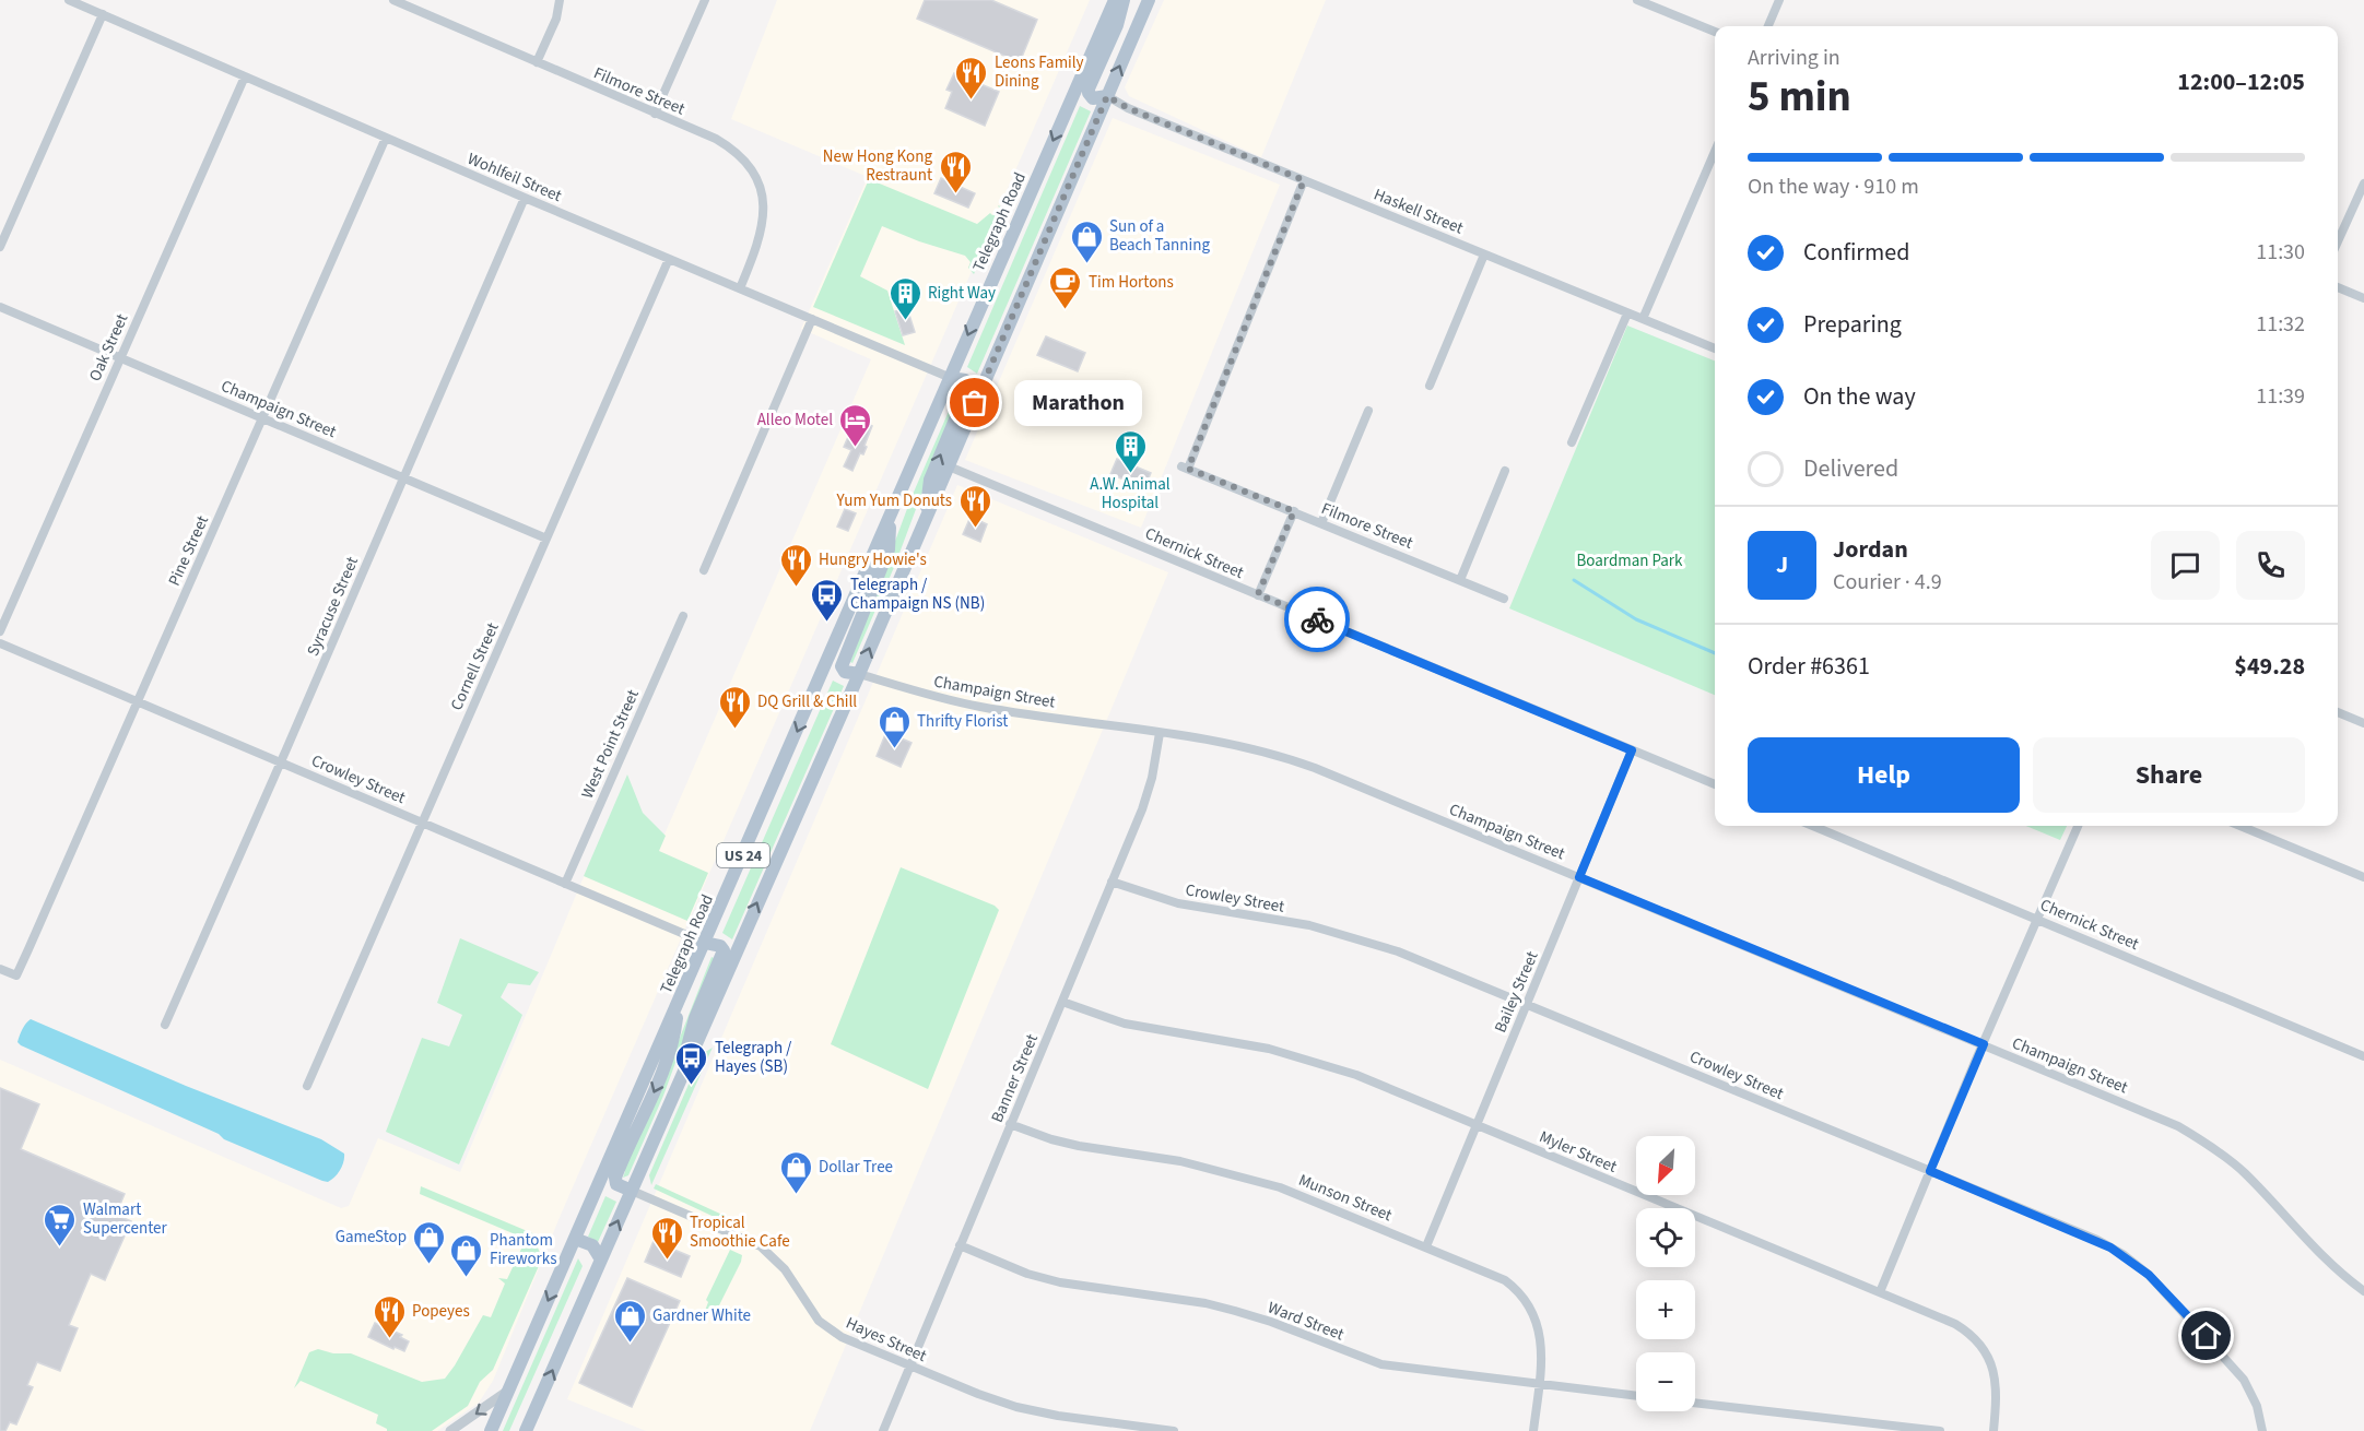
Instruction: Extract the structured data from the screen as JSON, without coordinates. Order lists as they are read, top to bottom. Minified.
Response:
{"streets":{"main road":["Telegraph Road","US 24"],"street":["Filmore Street","Wohlfeil Street","Haskell Street","Oak Street","Champaign Street","Pine Street","Chernick Street","Syracuse Street","Cornell Street","West Point Street","Crowley Street","Bailey Street","Banner Street","Myler Street","Munson Street","Ward Street","Hayes Street"]},"crossings":[["Filmore Street","Wohlfeil Street"],["Filmore Street","Haskell Street"],["Wohlfeil Street","Telegraph Road"],["Wohlfeil Street","Oak Street"],["Wohlfeil Street","Pine Street"],["Wohlfeil Street","Syracuse Street"],["Wohlfeil Street","Cornell Street"],["Haskell Street","US 24"],["Telegraph Road","Crowley Street"],["Oak Street","Champaign Street"],["Champaign Street","Pine Street"],["Champaign Street","Syracuse Street"],["Champaign Street","Cornell Street"],["Champaign Street","US 24"],["Champaign Street","Bailey Street"],["Champaign Street","Banner Street"],["Pine Street","Crowley Street"],["Chernick Street","US 24"],["Chernick Street","Bailey Street"],["Syracuse Street","Crowley Street"],["Cornell Street","Crowley Street"],["West Point Street","Crowley Street"],["Crowley Street","Bailey Street"],["Crowley Street","Banner Street"],["US 24","Hayes Street"],["Bailey Street","Myler Street"],["Bailey Street","Munson Street"],["Banner Street","Myler Street"],["Banner Street","Munson Street"],["Banner Street","Ward Street"],["Banner Street","Hayes Street"],["Munson Street","Ward Street"]],"parks":["Boardman Park"],"places":{"restaurant":["Leons Family Dining","New Hong Kong Restraunt","Yum Yum Donuts","Hungry Howie's","DQ Grill & Chill","Tropical Smoothie Cafe","Popeyes"],"shop":["Sun of a Beach Tanning","Thrifty Florist","Dollar Tree","GameStop","Phantom Fireworks","Gardner White"],"cafe":["Tim Hortons"],"building":["Right Way","A.W. Animal Hospital"],"other":["Marathon"],"hotel":["Alleo Motel"],"bus stop":["Telegraph / Champaign NS (NB)","Telegraph / Hayes (SB)"],"supermarket":["Walmart Supercenter"]},"north":"bottom left","page":{"heading":["5 min","Arriving in","12:00–12:05"],"panel":["Jordan","Courier · 4.9","Order #6361","$49.28"],"bar":"On the way · 910 m","list":[["Confirmed","11:30"],["Preparing","11:32"],["On the way","11:39"],"Delivered"],"bubble":"Marathon","round":"J","buttons":["Help","Share"],"map_buttons":["+","−"]}}
